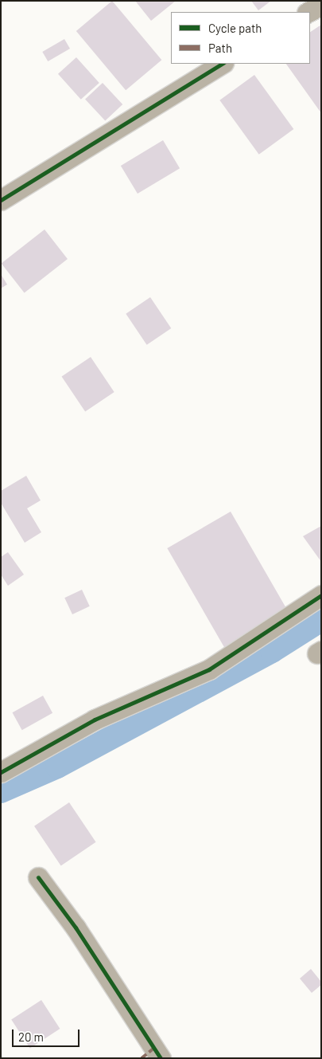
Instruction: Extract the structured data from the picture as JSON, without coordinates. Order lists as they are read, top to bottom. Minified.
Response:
{"legend":["Cycle path","Path"],"scale_bar":"20 m"}
